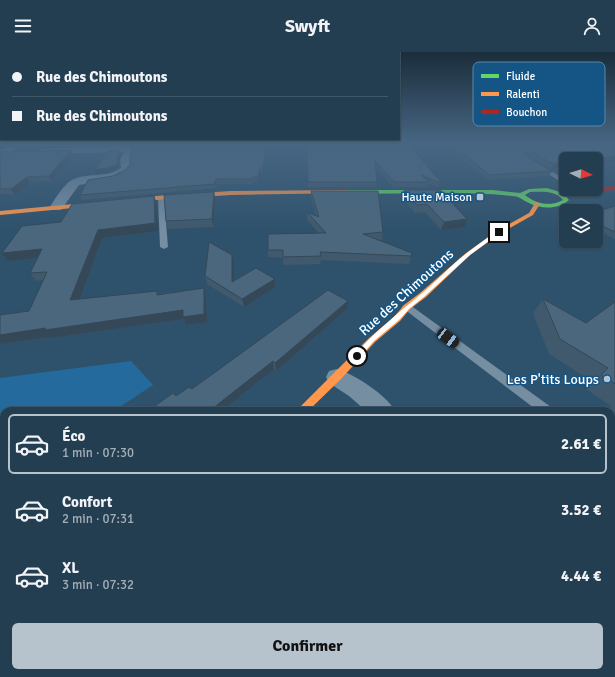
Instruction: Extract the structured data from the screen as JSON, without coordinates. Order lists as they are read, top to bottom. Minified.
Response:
{"streets":{"main road":["Rue des Chimoutons"]},"places":{"transit":["Haute Maison"],"other":["Les P'tits Loups"]},"legend":["Fluide","Ralenti","Bouchon"],"north":"right","page":{"header":"Swyft","banner":["Rue des Chimoutons","Rue des Chimoutons"],"list":[{"name":"Éco","note":"1 min · 07:30","value":"2.61 €"},{"name":"Confort","note":"2 min · 07:31","value":"3.52 €"},{"name":"XL","note":"3 min · 07:32","value":"4.44 €"}],"buttons":"Confirmer"}}
